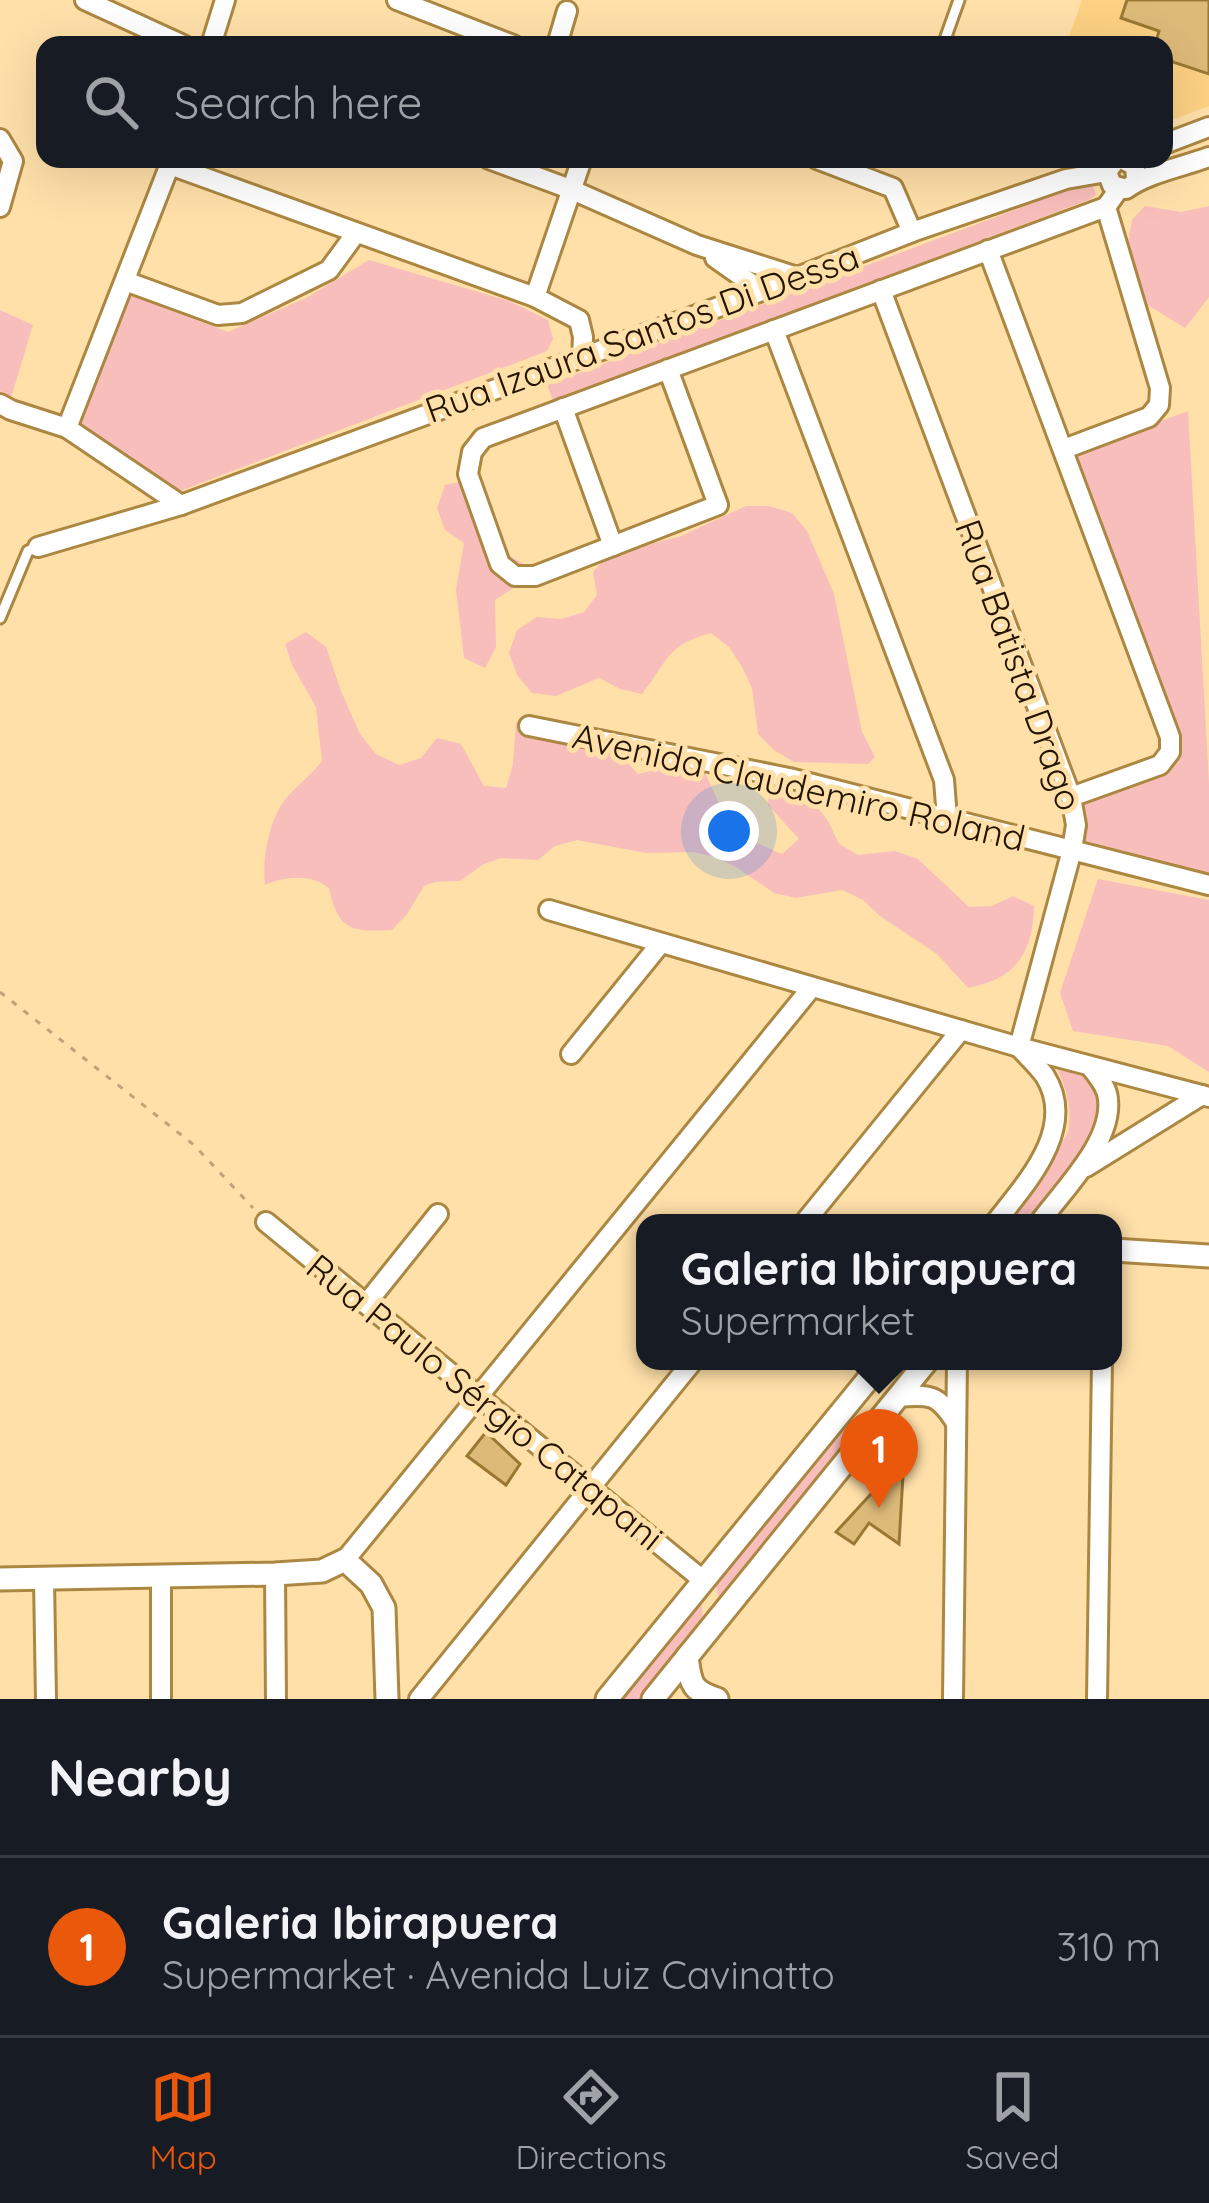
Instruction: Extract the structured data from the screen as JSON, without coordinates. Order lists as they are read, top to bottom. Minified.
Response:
{"streets":{"street":["Rua Izaura Santos Di Dessa","Rua Batista Drago","Avenida Claudemiro Roland","Rua Paulo Sérgio Catapani"]},"crossings":[["Rua Izaura Santos Di Dessa","Rua Batista Drago"],["Rua Batista Drago","Avenida Claudemiro Roland"]],"page":{"search":"Search here","popup":["Galeria Ibirapuera","Supermarket"],"pins":"1","heading":"Nearby","list":[{"mark":"1","name":"Galeria Ibirapuera","note":"Supermarket · Avenida Luiz Cavinatto","value":"310 m"}],"nav":["Map","Directions","Saved"]}}
